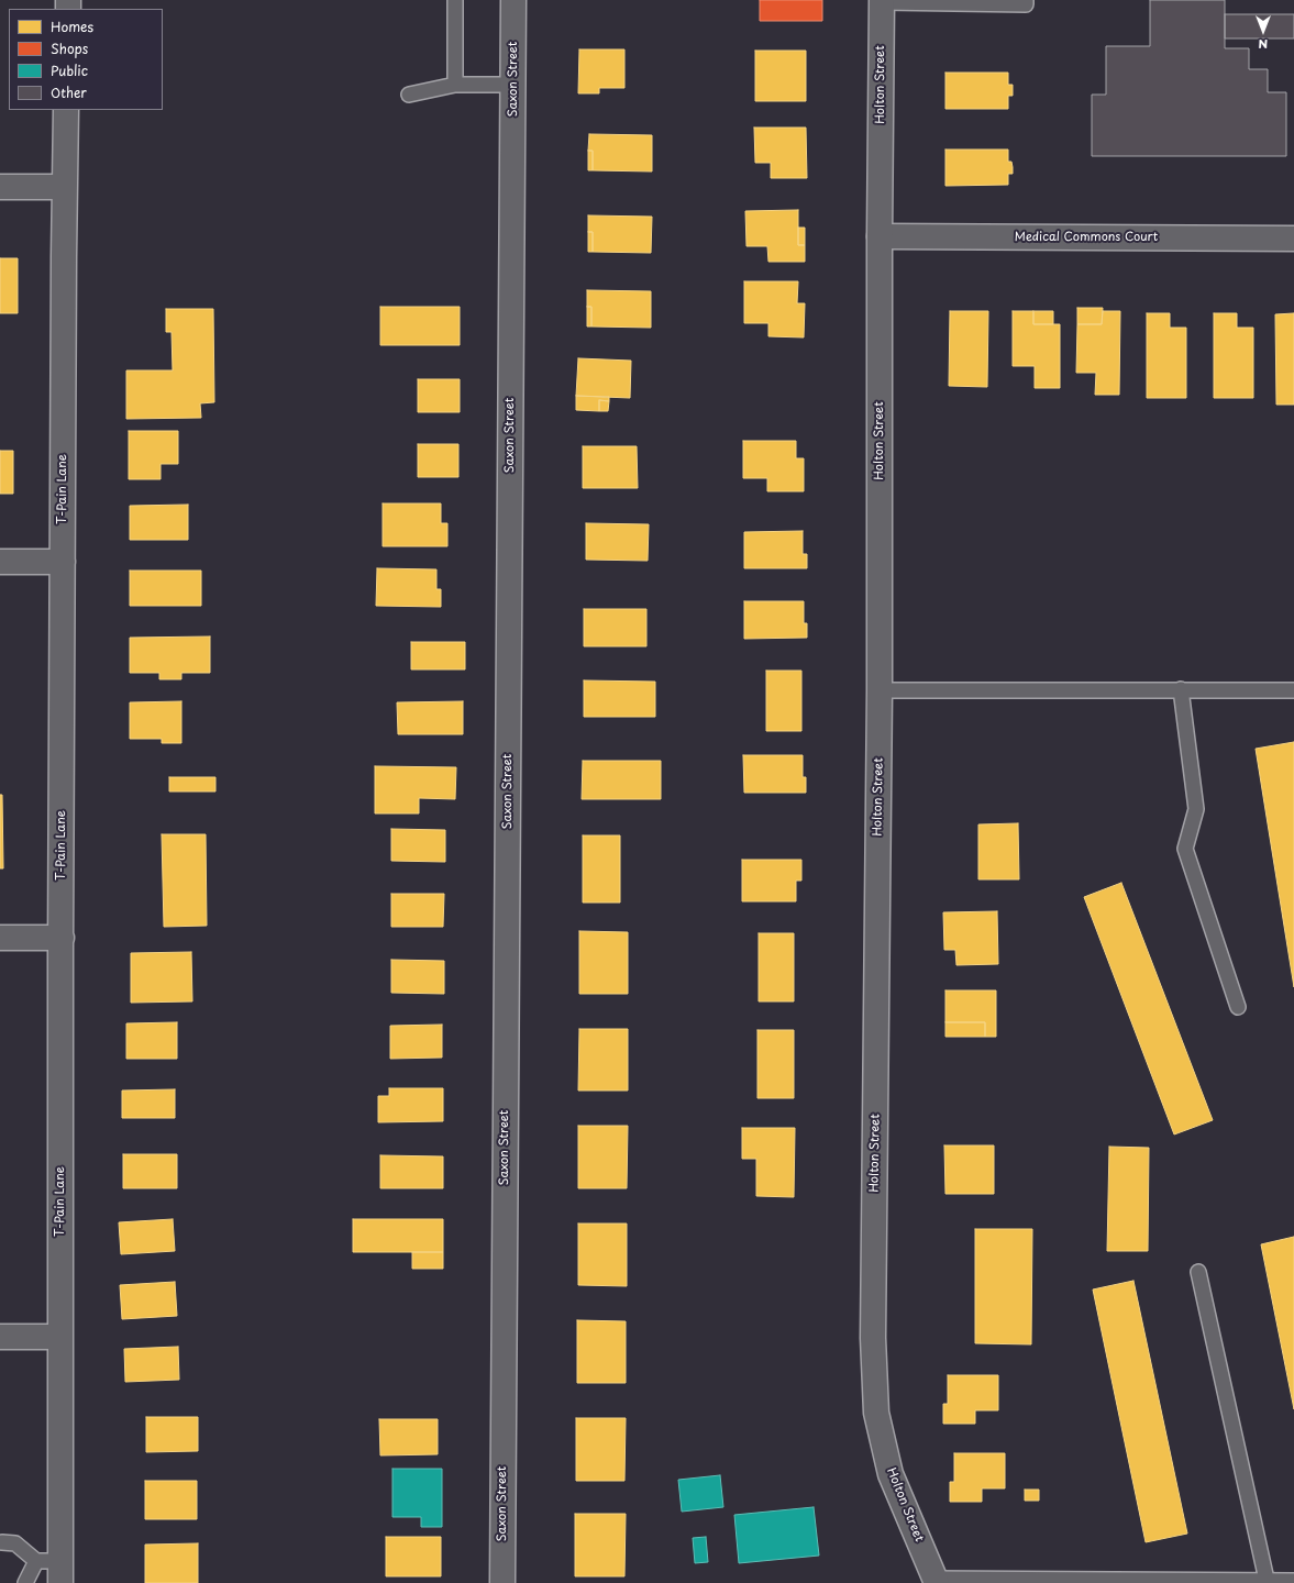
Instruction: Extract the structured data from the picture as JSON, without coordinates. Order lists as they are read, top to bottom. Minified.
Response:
{"streets":{"street":["Saxon Street","Holton Street","Medical Commons Court","T-Pain Lane"]},"crossings":[["Holton Street","Medical Commons Court"]],"legend":["Homes","Shops","Public","Other"],"north":"bottom"}
